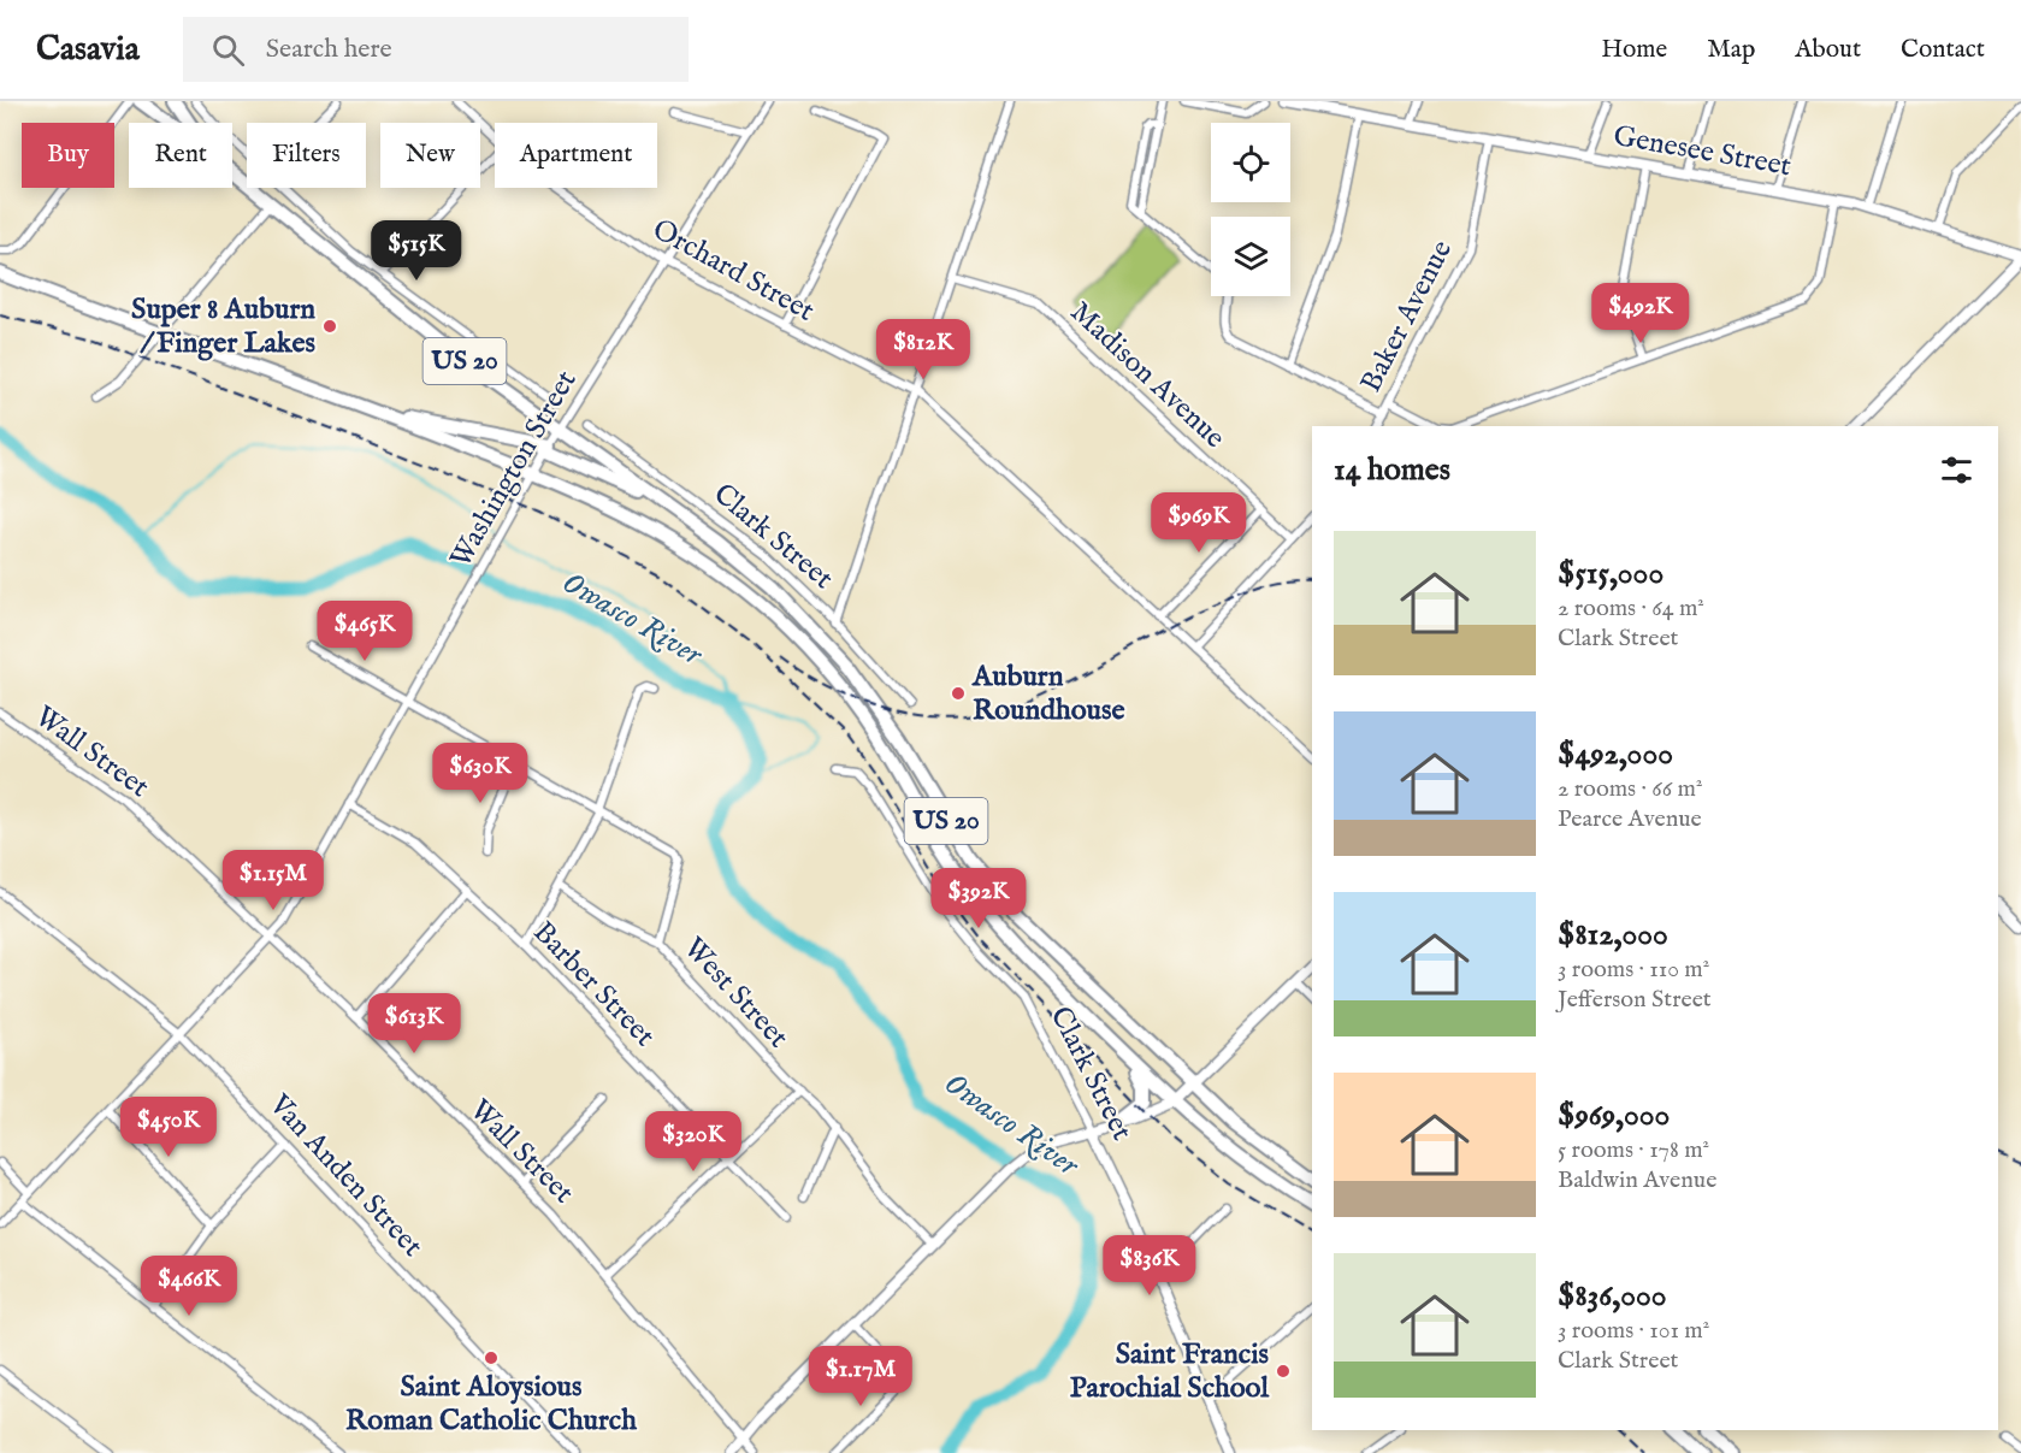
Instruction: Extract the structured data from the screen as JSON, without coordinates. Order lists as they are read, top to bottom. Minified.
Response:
{"streets":{"highway":["US 20"],"street":["Genesee Street","Orchard Street","Baker Avenue","Madison Avenue","Washington Street","Clark Street","Wall Street","Barber Street","West Street","Van Anden Street"]},"crossings":[["Genesee Street","Baker Avenue"],["Orchard Street","Washington Street"],["US 20","Washington Street"],["Washington Street","Wall Street"],["Washington Street","Barber Street"],["Washington Street","West Street"],["Washington Street","Van Anden Street"]],"water":["Owasco River"],"places":["Super 8 Auburn / Finger Lakes","Auburn Roundhouse","Saint Aloysious Roman Catholic Church","Saint Francis Parochial School"],"page":{"header":"Casavia","search":"Search here","nav":["Home","Map","About","Contact"],"chip":["Buy","Rent","Filters","New","Apartment"],"price":["$515K","$492K","$812K","$969K","$465K","$630K","$1.15M","$392K","$613K","$450K","$320K","$836K","$466K","$1.17M"],"heading":"14 homes","list":[{"name":"$515,000","note":"2 rooms · 64 m² · Clark Street"},{"name":"$492,000","note":"2 rooms · 66 m² · Pearce Avenue"},{"name":"$812,000","note":"3 rooms · 110 m² · Jefferson Street"},{"name":"$969,000","note":"5 rooms · 178 m² · Baldwin Avenue"},{"name":"$836,000","note":"3 rooms · 101 m² · Clark Street"}]}}
